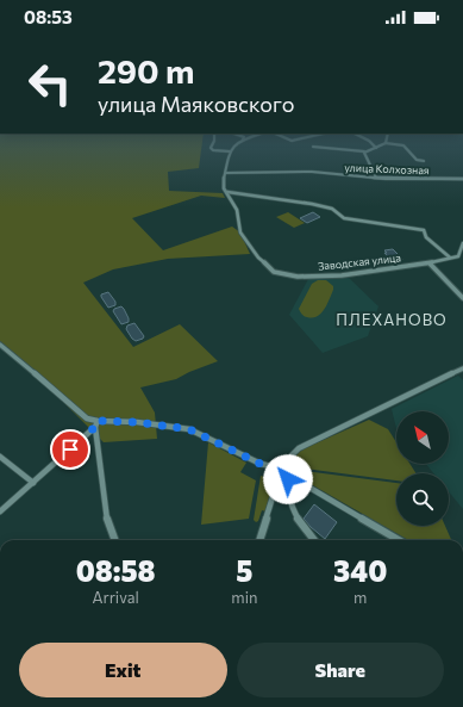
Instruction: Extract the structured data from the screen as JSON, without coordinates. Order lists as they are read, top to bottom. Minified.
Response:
{"streets":{"street":["улица Колхозная","Заводская улица"]},"districts":["ПЛЕХАНОВО"],"north":"top left","page":{"status":"08:53","turn":["290 m","улица Маяковского"],"eta":["08:58","Arrival","5","min","340","m"],"buttons":["Exit","Share"]}}
